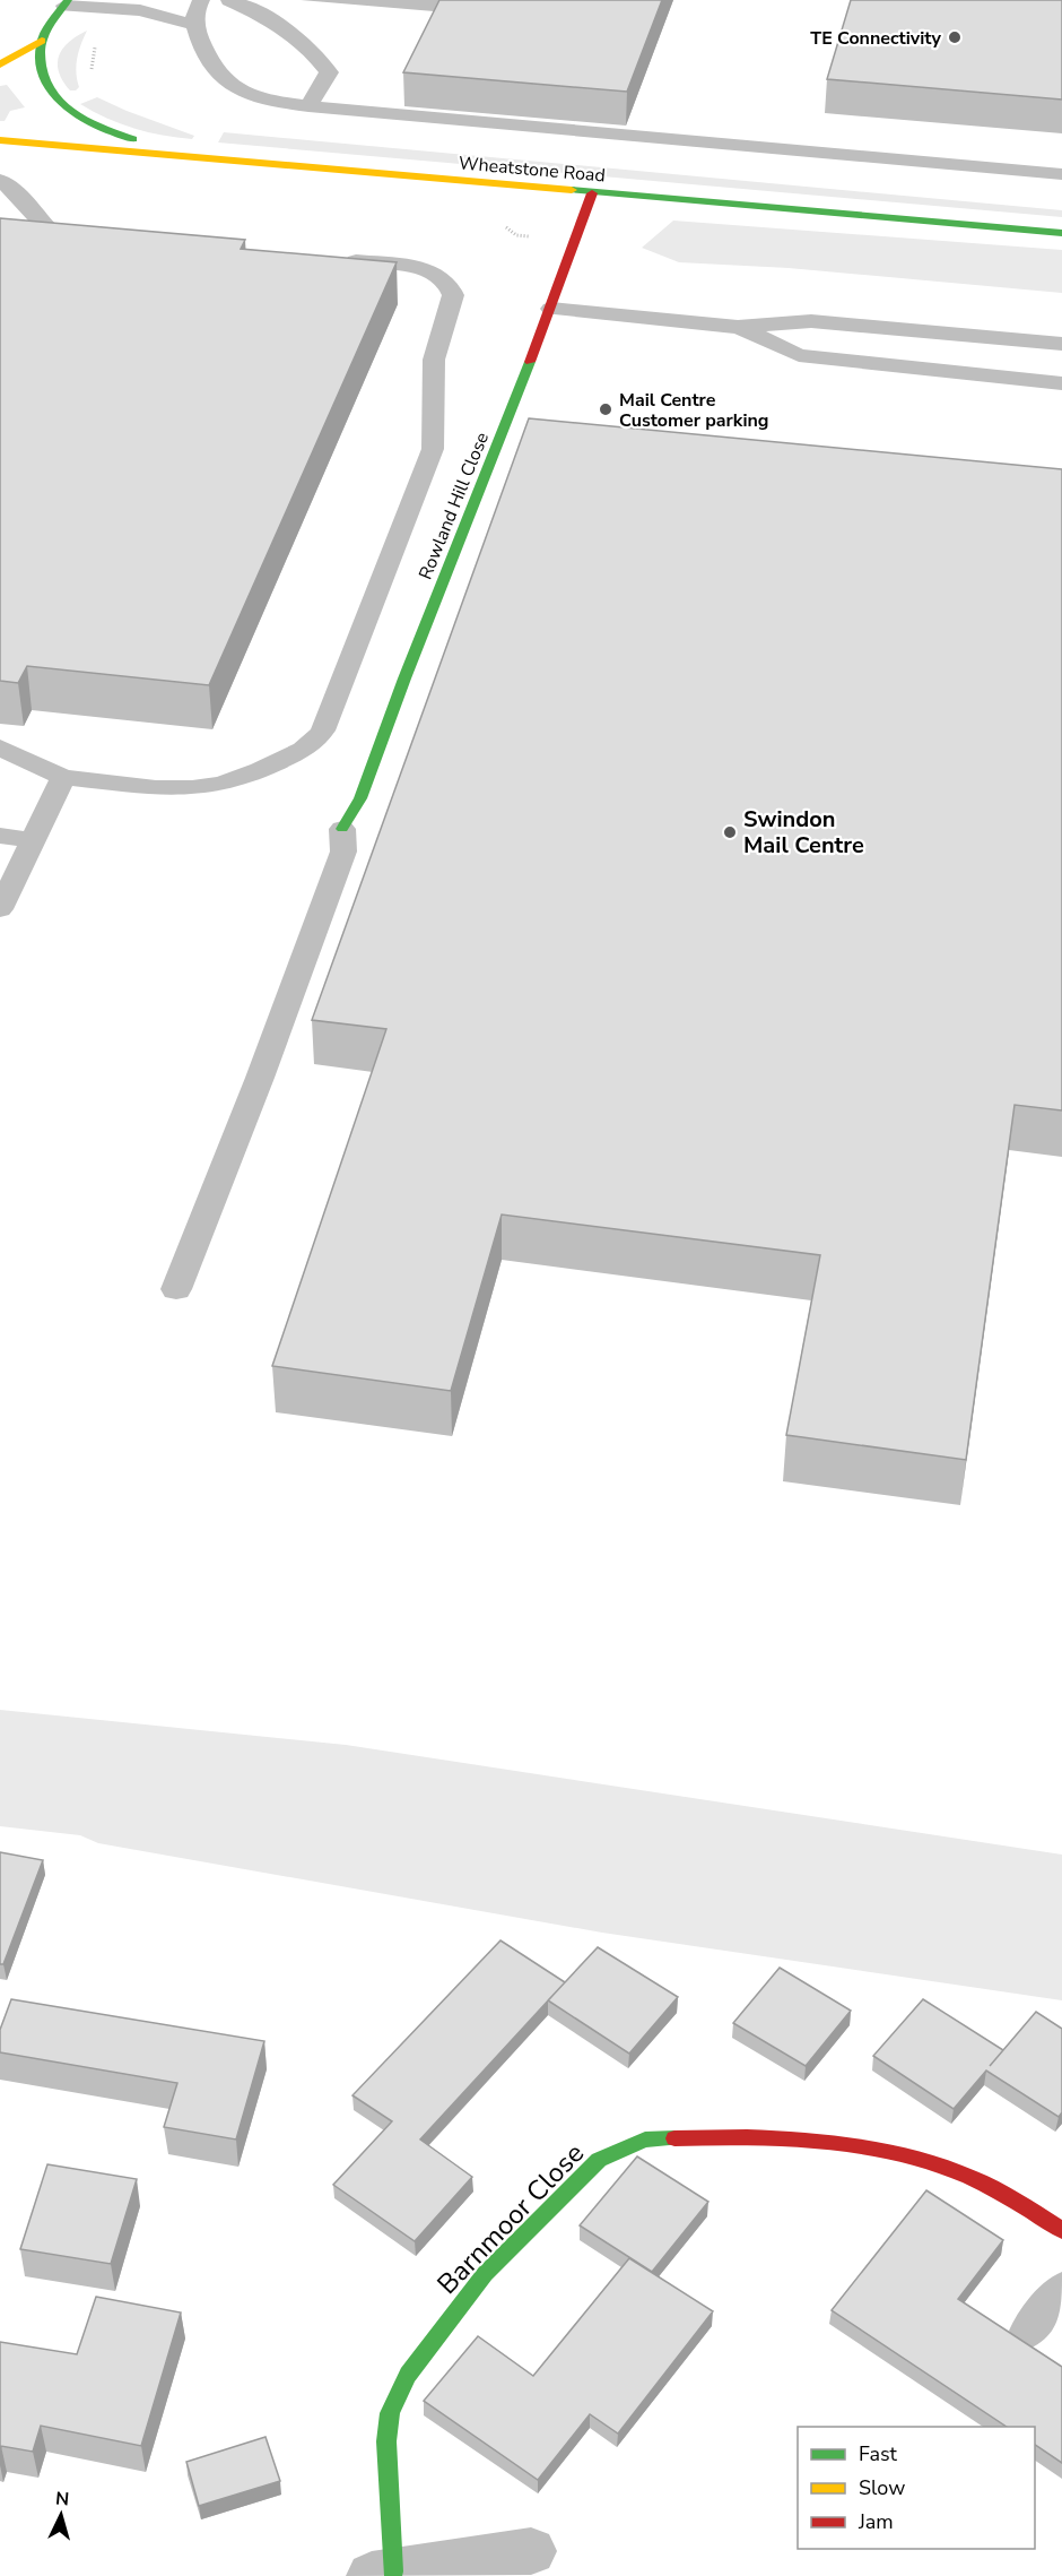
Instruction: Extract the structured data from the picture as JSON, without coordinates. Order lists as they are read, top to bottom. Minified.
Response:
{"streets":{"main road":["Wheatstone Road","Rowland Hill Close","Barnmoor Close"]},"crossings":[["Wheatstone Road","Rowland Hill Close"]],"places":["TE Connectivity","Mail Centre Customer parking","Swindon Mail Centre"],"legend":["Fast","Slow","Jam"],"north":"top"}
